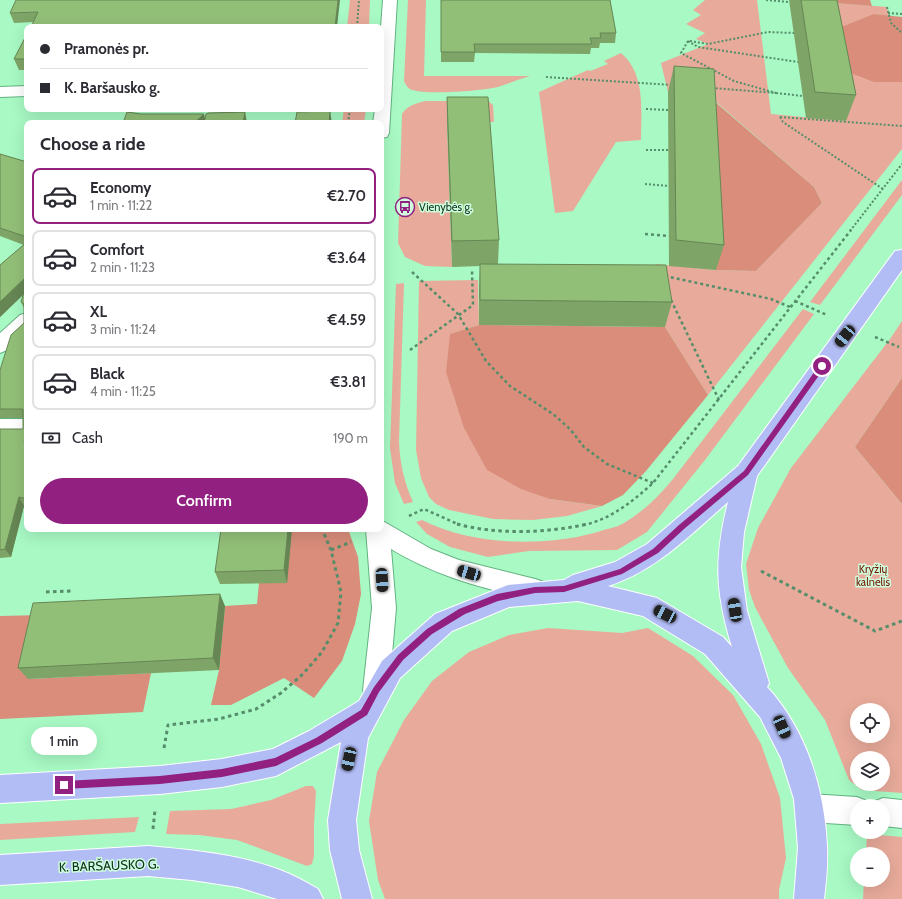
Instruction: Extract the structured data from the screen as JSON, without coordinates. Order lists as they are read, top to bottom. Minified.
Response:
{"streets":{"main road":["K. BARŠAUSKO G."]},"parks":["Kryžių kalnelis"],"places":{"bus stop":["Vienybės g."]},"page":{"banner":["Pramonės pr.","K. Baršausko g."],"heading":"Choose a ride","list":[{"name":"Economy","note":"1 min · 11:22","value":"€2.70"},{"name":"Comfort","note":"2 min · 11:23","value":"€3.64"},{"name":"XL","note":"3 min · 11:24","value":"€4.59"},{"name":"Black","note":"4 min · 11:25","value":"€3.81"}],"pay":["Cash","190 m"],"buttons":"Confirm","map_buttons":["+","−"],"bubble":"1 min"}}
